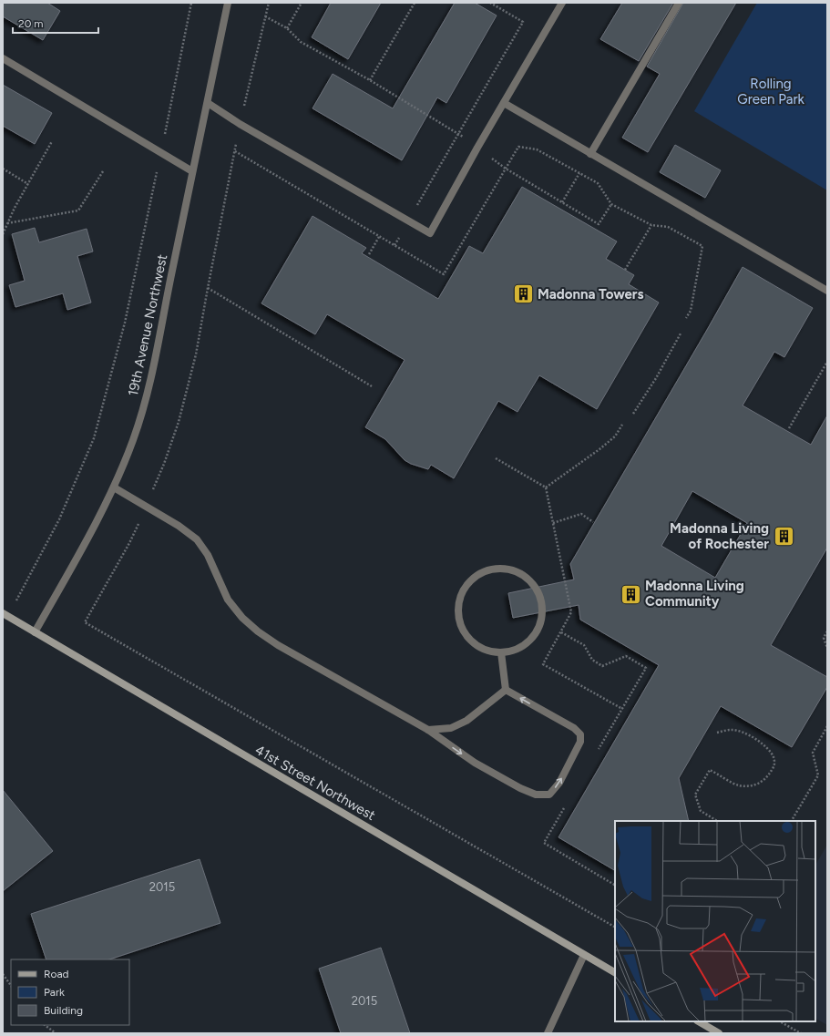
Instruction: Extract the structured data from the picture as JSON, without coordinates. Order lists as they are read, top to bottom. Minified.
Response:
{"streets":{"main road":["41st Street Northwest"],"street":["19th Avenue Northwest"]},"crossings":[["19th Avenue Northwest","41st Street Northwest"]],"parks":["Rolling Green Park"],"places":{"building":["Madonna Towers","Madonna Living of Rochester","Madonna Living Community"]},"house_numbers":["2015","2015"],"legend":["Road","Park","Building"],"scale_bar":"20 m"}
